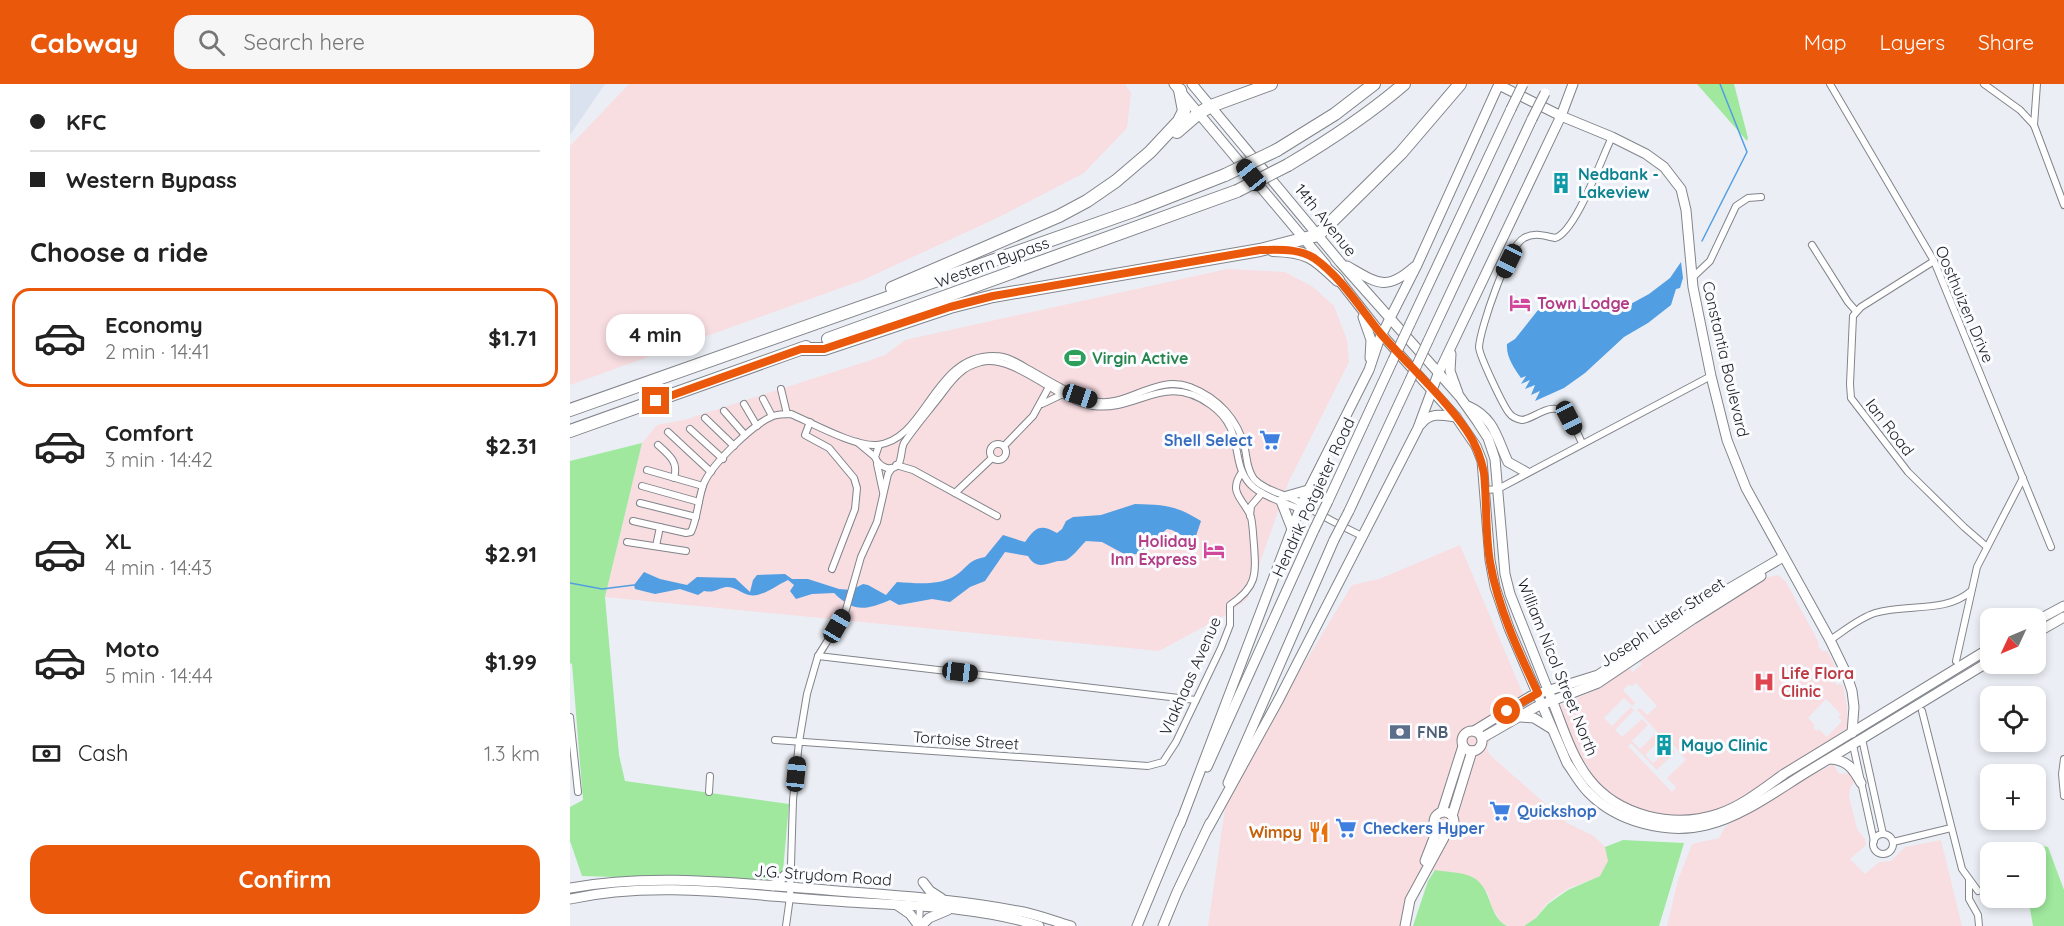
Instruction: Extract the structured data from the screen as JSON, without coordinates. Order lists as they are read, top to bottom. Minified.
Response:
{"streets":{"highway":["Western Bypass"],"main road":["14th Avenue","Constantia Boulevard","Hendrik Potgieter Road","Joseph Lister Street","William Nicol Street North","J.G. Strydom Road"],"street":["Oosthuizen Drive","Ian Road","Vlakhaas Avenue","Tortoise Street"]},"crossings":[["14th Avenue","William Nicol Street North"],["Constantia Boulevard","Joseph Lister Street"],["Constantia Boulevard","William Nicol Street North"],["Joseph Lister Street","William Nicol Street North"],["Vlakhaas Avenue","Tortoise Street"]],"places":{"building":["Nedbank - Lakeview","Mayo Clinic"],"hotel":["Town Lodge","Holiday Inn Express"],"sports":["Virgin Active"],"supermarket":["Shell Select","Quickshop","Checkers Hyper"],"hospital":["Life Flora Clinic"],"bank":["FNB"],"restaurant":["Wimpy"]},"north":"bottom left","page":{"header":"Cabway","search":"Search here","nav":["Map","Layers","Share"],"banner":["KFC","Western Bypass"],"heading":"Choose a ride","list":[{"name":"Economy","note":"2 min · 14:41","value":"$1.71"},{"name":"Comfort","note":"3 min · 14:42","value":"$2.31"},{"name":"XL","note":"4 min · 14:43","value":"$2.91"},{"name":"Moto","note":"5 min · 14:44","value":"$1.99"}],"bubble":"4 min","map_buttons":["+","−"],"pay":["Cash","1.3 km"],"buttons":"Confirm"}}
